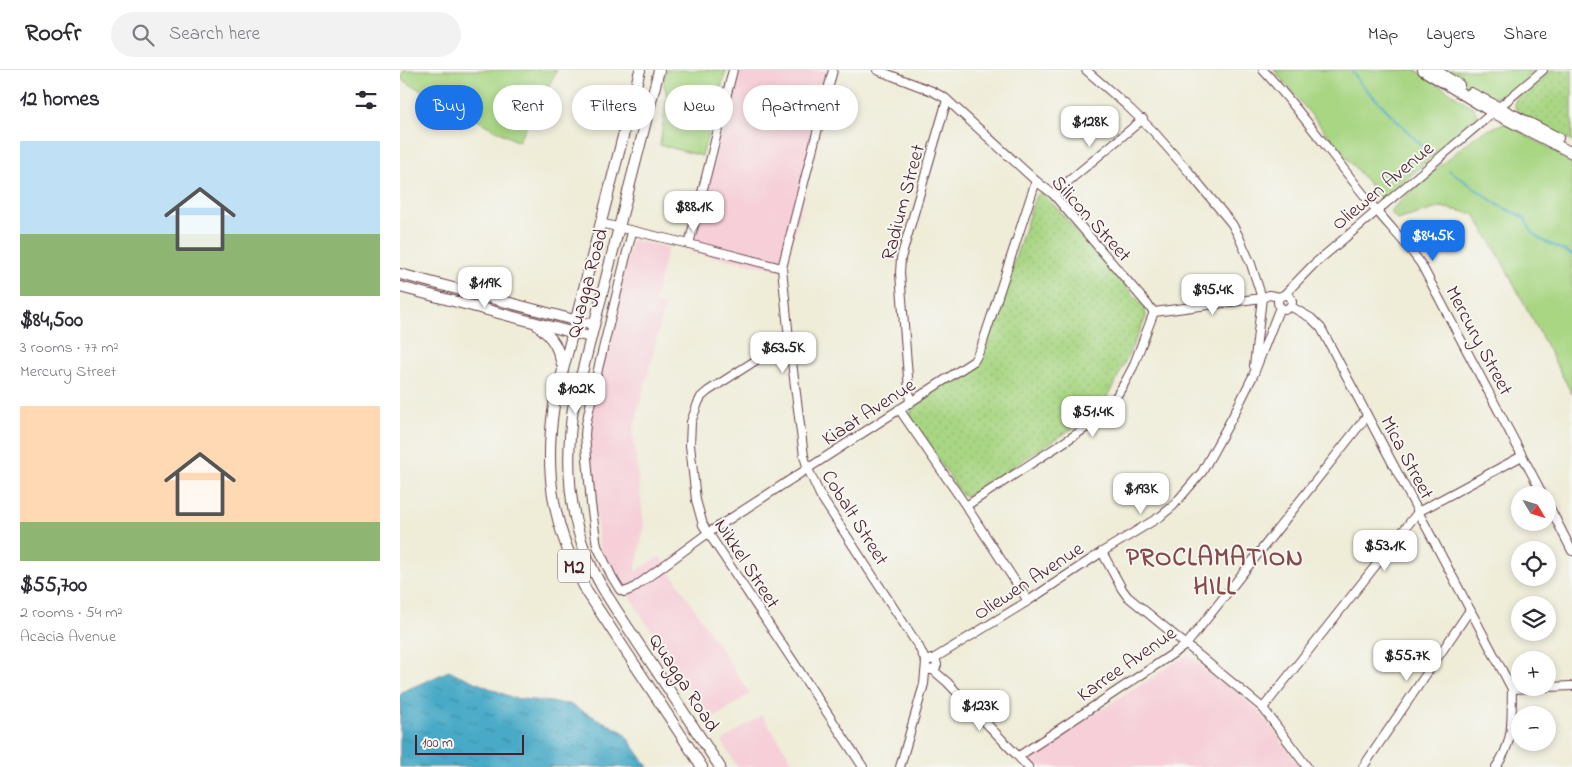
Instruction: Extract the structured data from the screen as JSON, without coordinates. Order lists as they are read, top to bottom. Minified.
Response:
{"streets":{"main road":["Quagga Road","M2"],"street":["Oliewen Avenue","Radium Street","Silicon Street","Mercury Street","Kiaat Avenue","Mica Street","Cobalt Street","Nikkel Street","Karree Avenue"]},"crossings":[["Oliewen Avenue","Mercury Street"],["Oliewen Avenue","Mica Street"],["Oliewen Avenue","Cobalt Street"],["Radium Street","Silicon Street"],["Radium Street","Kiaat Avenue"],["Silicon Street","Kiaat Avenue"],["Kiaat Avenue","Cobalt Street"],["Kiaat Avenue","Nikkel Street"],["Mica Street","Karree Avenue"],["Cobalt Street","Nikkel Street"],["Cobalt Street","Karree Avenue"]],"districts":["PROCLAMATION HILL"],"scale_bar":"100 m","north":"bottom right","page":{"header":"Roofr","search":"Search here","nav":["Map","Layers","Share"],"heading":"12 homes","chip":["Buy","Rent","Filters","New","Apartment"],"price":["$128K","$88.1K","$84.5K","$119K","$95.4K","$63.5K","$102K","$51.4K","$193K","$53.1K","$55.7K","$123K"],"list":[{"name":"$84,500","note":"3 rooms · 77 m² · Mercury Street"},{"name":"$55,700","note":"2 rooms · 54 m² · Acacia Avenue"}],"map_buttons":["+","−"],"scale":"100 m"}}
